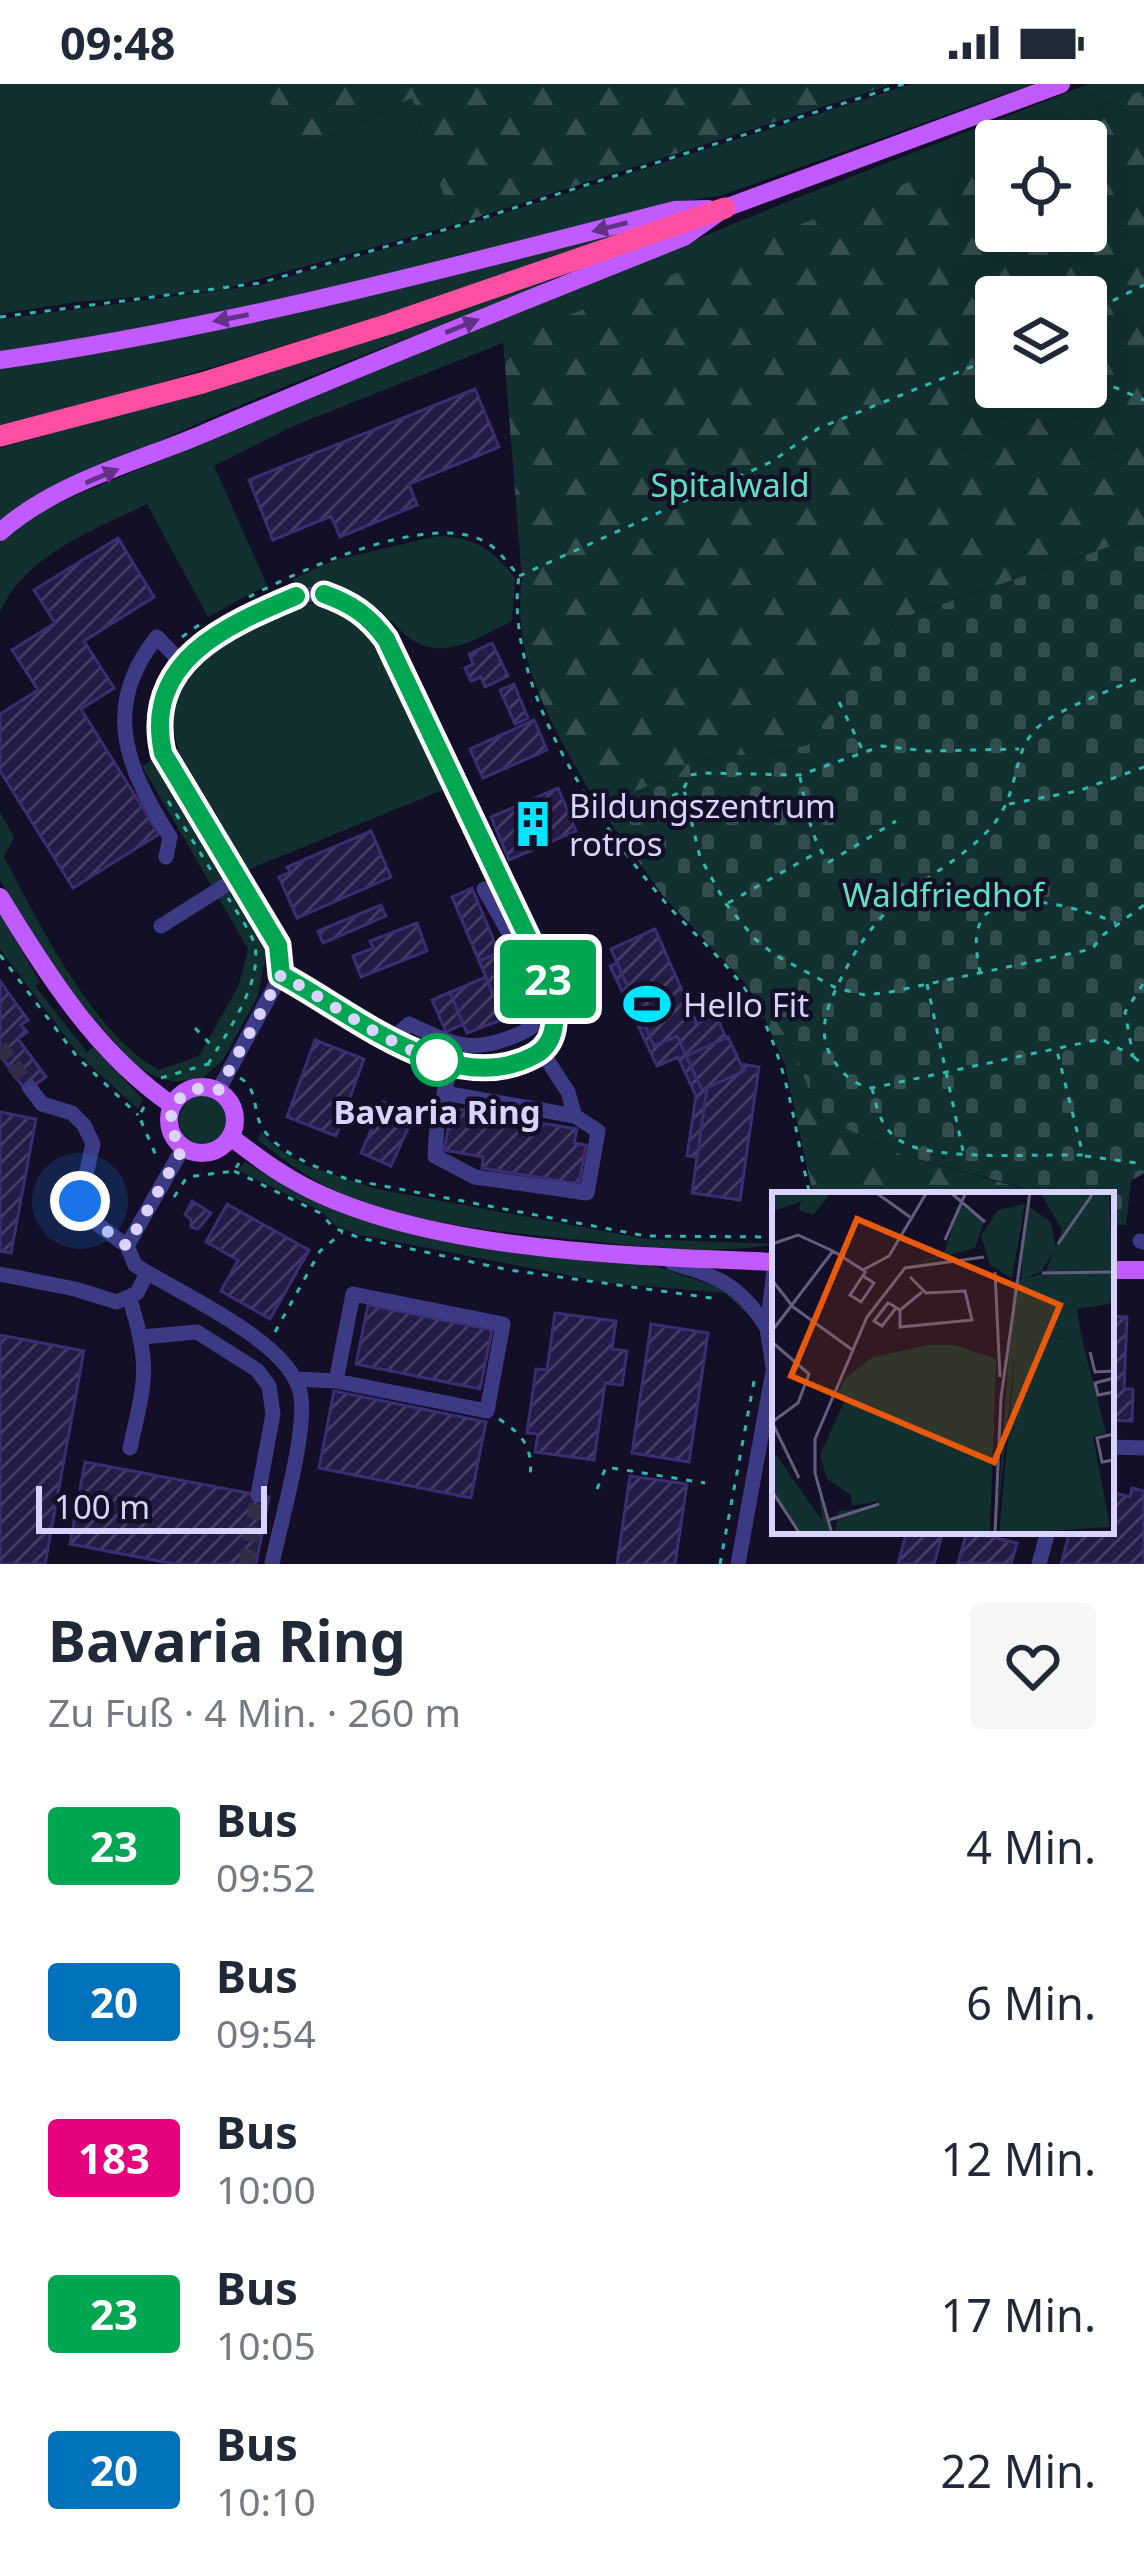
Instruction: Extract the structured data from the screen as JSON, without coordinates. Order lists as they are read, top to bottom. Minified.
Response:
{"parks":["Spitalwald","Waldfriedhof"],"places":{"building":["Bildungszentrum rotros"],"sports":["Hello Fit"],"other":["Bavaria Ring"]},"lines":["bus line 23"],"scale_bar":"100 m","page":{"status":"09:48","on_map":"23","scale":"100 m","heading":["Bavaria Ring","Zu Fuß · 4 Min. · 260 m"],"list":[{"mark":"23","name":"Bus","note":"09:52","value":"4 Min."},{"mark":"20","name":"Bus","note":"09:54","value":"6 Min."},{"mark":"183","name":"Bus","note":"10:00","value":"12 Min."},{"mark":"23","name":"Bus","note":"10:05","value":"17 Min."},{"mark":"20","name":"Bus","note":"10:10","value":"22 Min."}]}}
